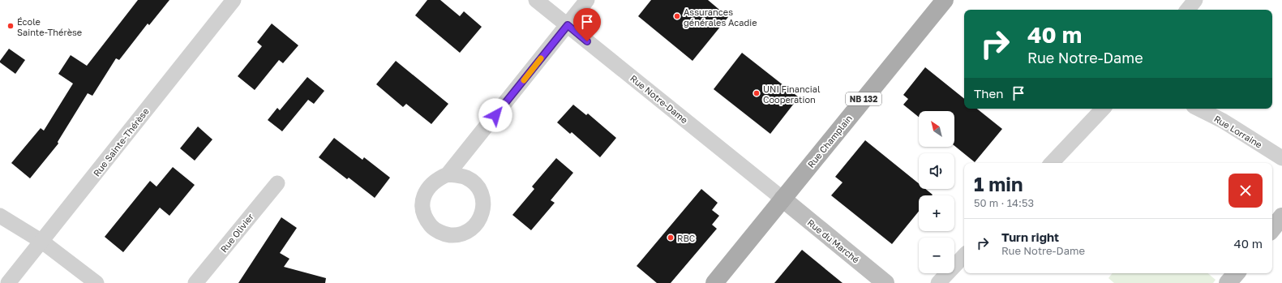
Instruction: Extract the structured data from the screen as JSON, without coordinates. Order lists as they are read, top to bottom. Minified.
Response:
{"streets":{"main road":["NB 132","Rue Champlain"],"street":["Rue Notre-Dame","Rue Lorraine","Rue Sainte-Thérèse","Rue Olivier","Rue du Marché"]},"crossings":[["Rue Notre-Dame","Rue Champlain"],["Rue Notre-Dame","Rue du Marché"],["Rue Champlain","Rue du Marché"]],"places":["Assurances générales Acadie","École Sainte-Thérèse","UNI Financial Cooperation","RBC"],"north":"top left","page":{"turn":["40 m","Rue Notre-Dame"],"then":"Then","map_buttons":["+","−"],"heading":["1 min","50 m · 14:53"],"list":[{"name":"Turn right","note":"Rue Notre-Dame","value":"40 m"}]}}
